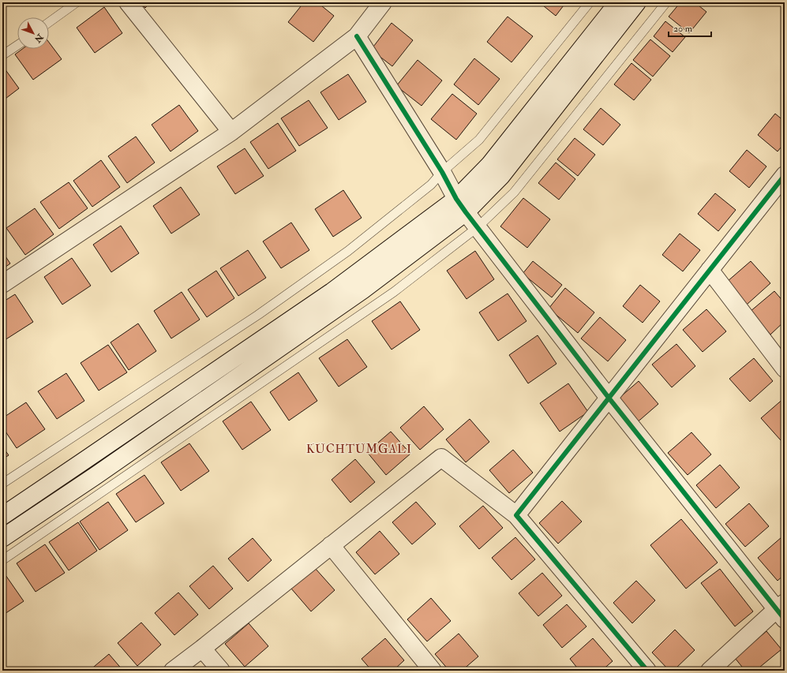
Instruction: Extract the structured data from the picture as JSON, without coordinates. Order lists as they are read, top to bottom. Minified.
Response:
{"districts":["KUCHTUMGALI"],"scale_bar":"20 m","north":"bottom right"}
